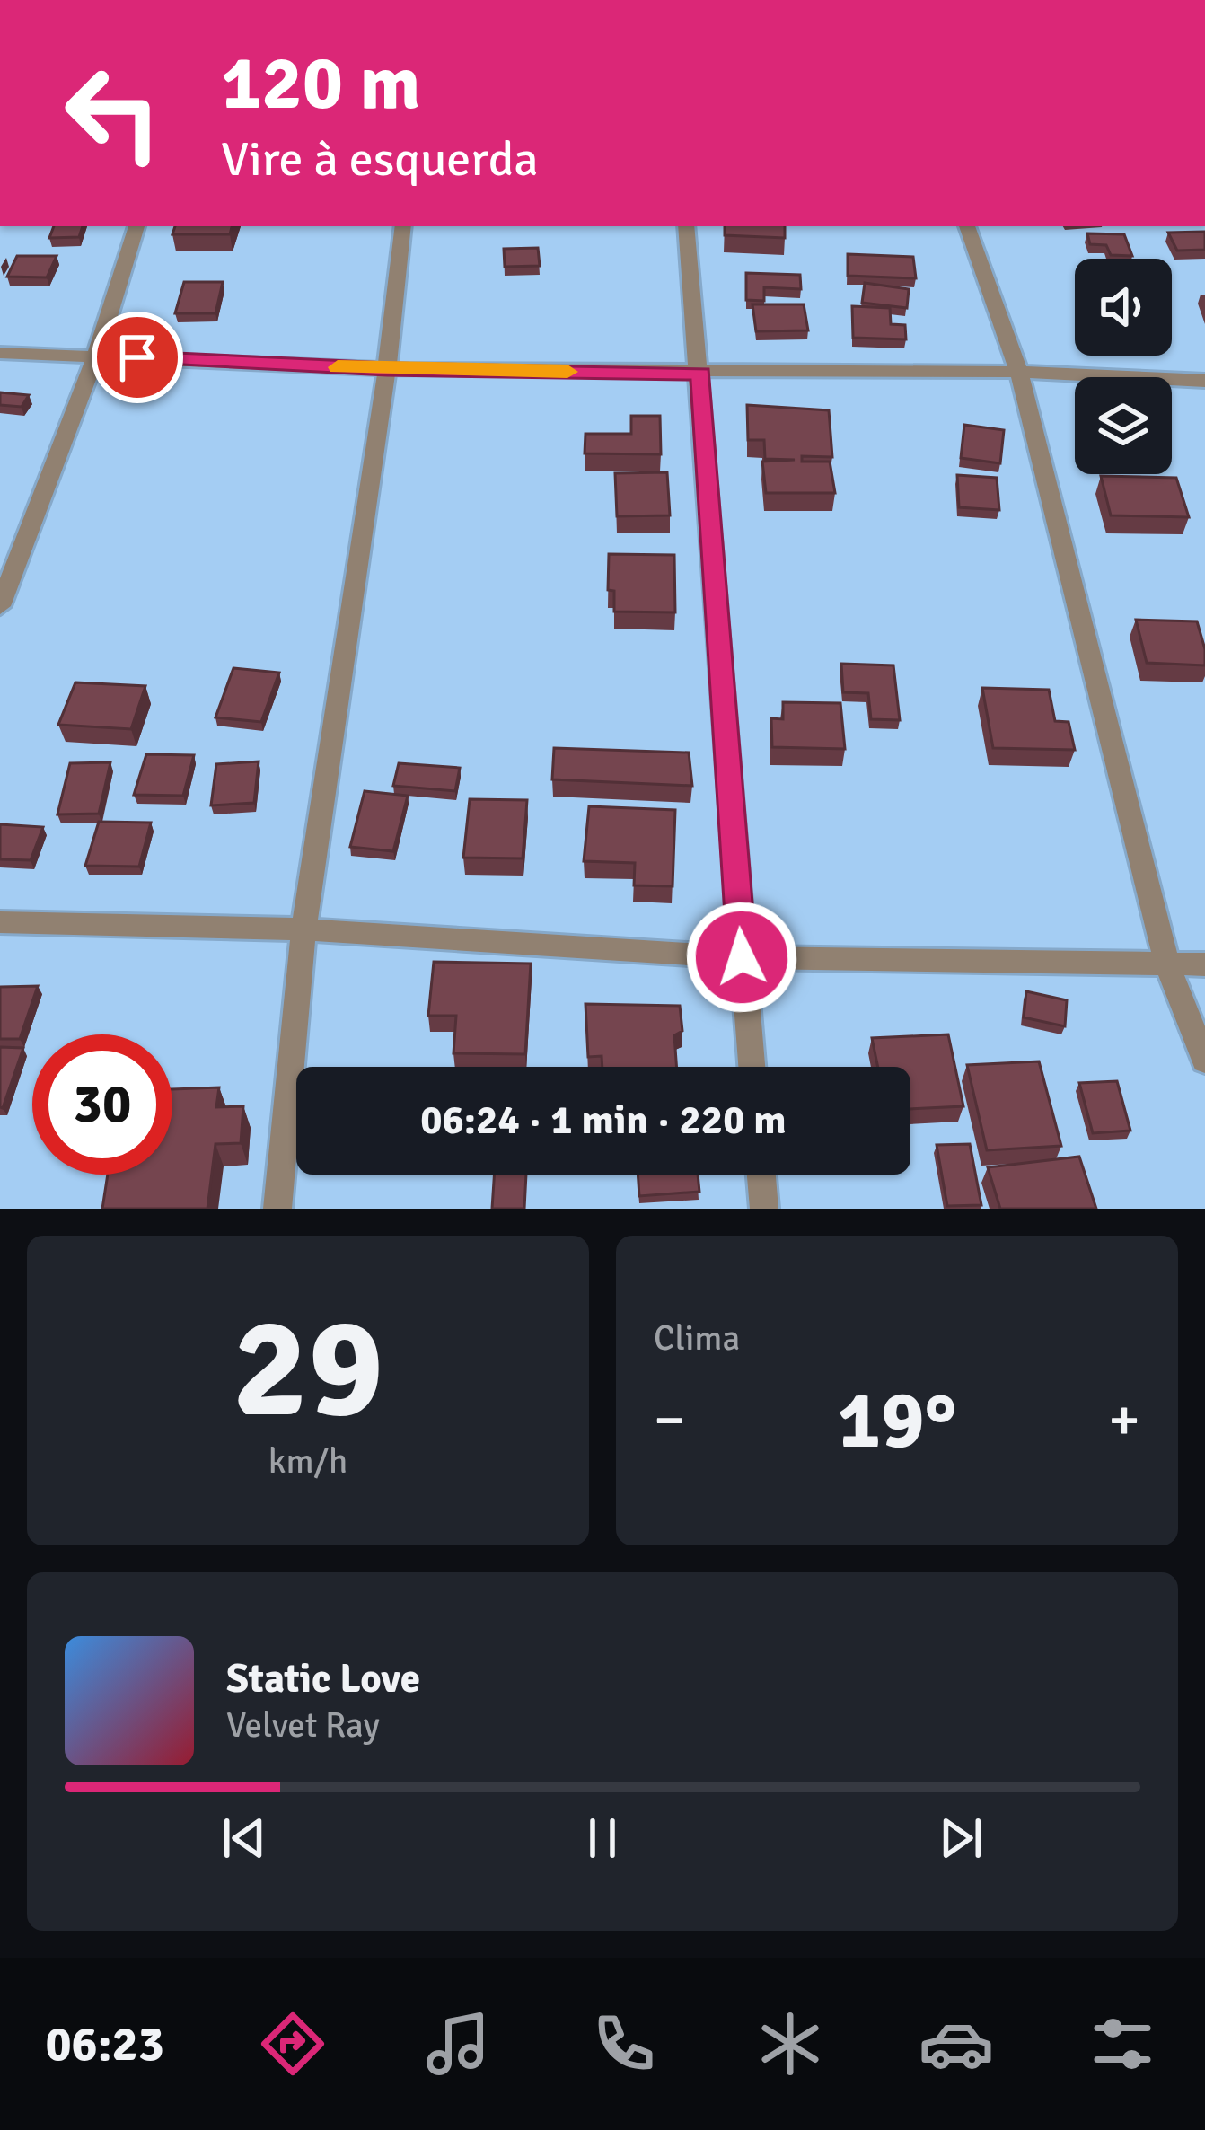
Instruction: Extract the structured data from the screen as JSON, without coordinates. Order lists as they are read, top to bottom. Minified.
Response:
{"page":{"turn":["120 m","Vire à esquerda"],"limit":"30","trip":"06:24 · 1 min · 220 m","tile":[["29","km/h"],"Clima"],"heat":["−","19°","+"],"song":["Static Love","Velvet Ray"],"tabs":"06:23"}}
